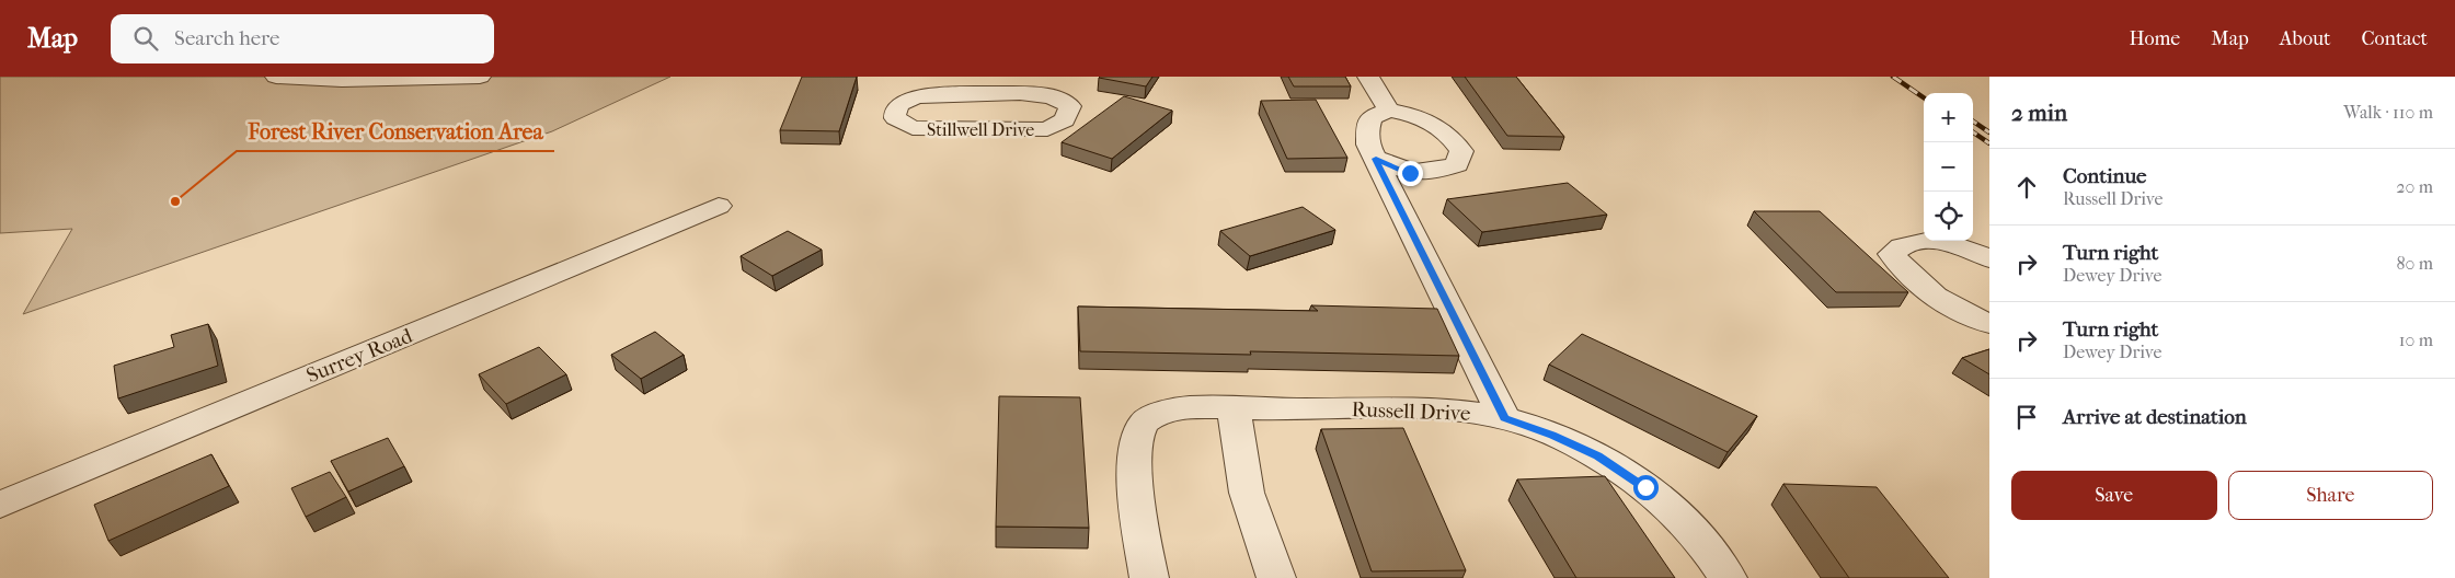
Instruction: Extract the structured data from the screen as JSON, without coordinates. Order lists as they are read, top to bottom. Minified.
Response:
{"streets":{"street":["Stillwell Drive","Surrey Road","Russell Drive"]},"places":["Forest River Conservation Area"],"page":{"header":"Map","search":"Search here","nav":["Home","Map","About","Contact"],"heading":["2 min","Walk · 110 m"],"map_buttons":["+","−"],"list":[["Continue","Russell Drive","20 m"],["Turn right","Dewey Drive","80 m"],["Turn right","Dewey Drive","10 m"],"Arrive at destination"],"buttons":["Save","Share"]}}
